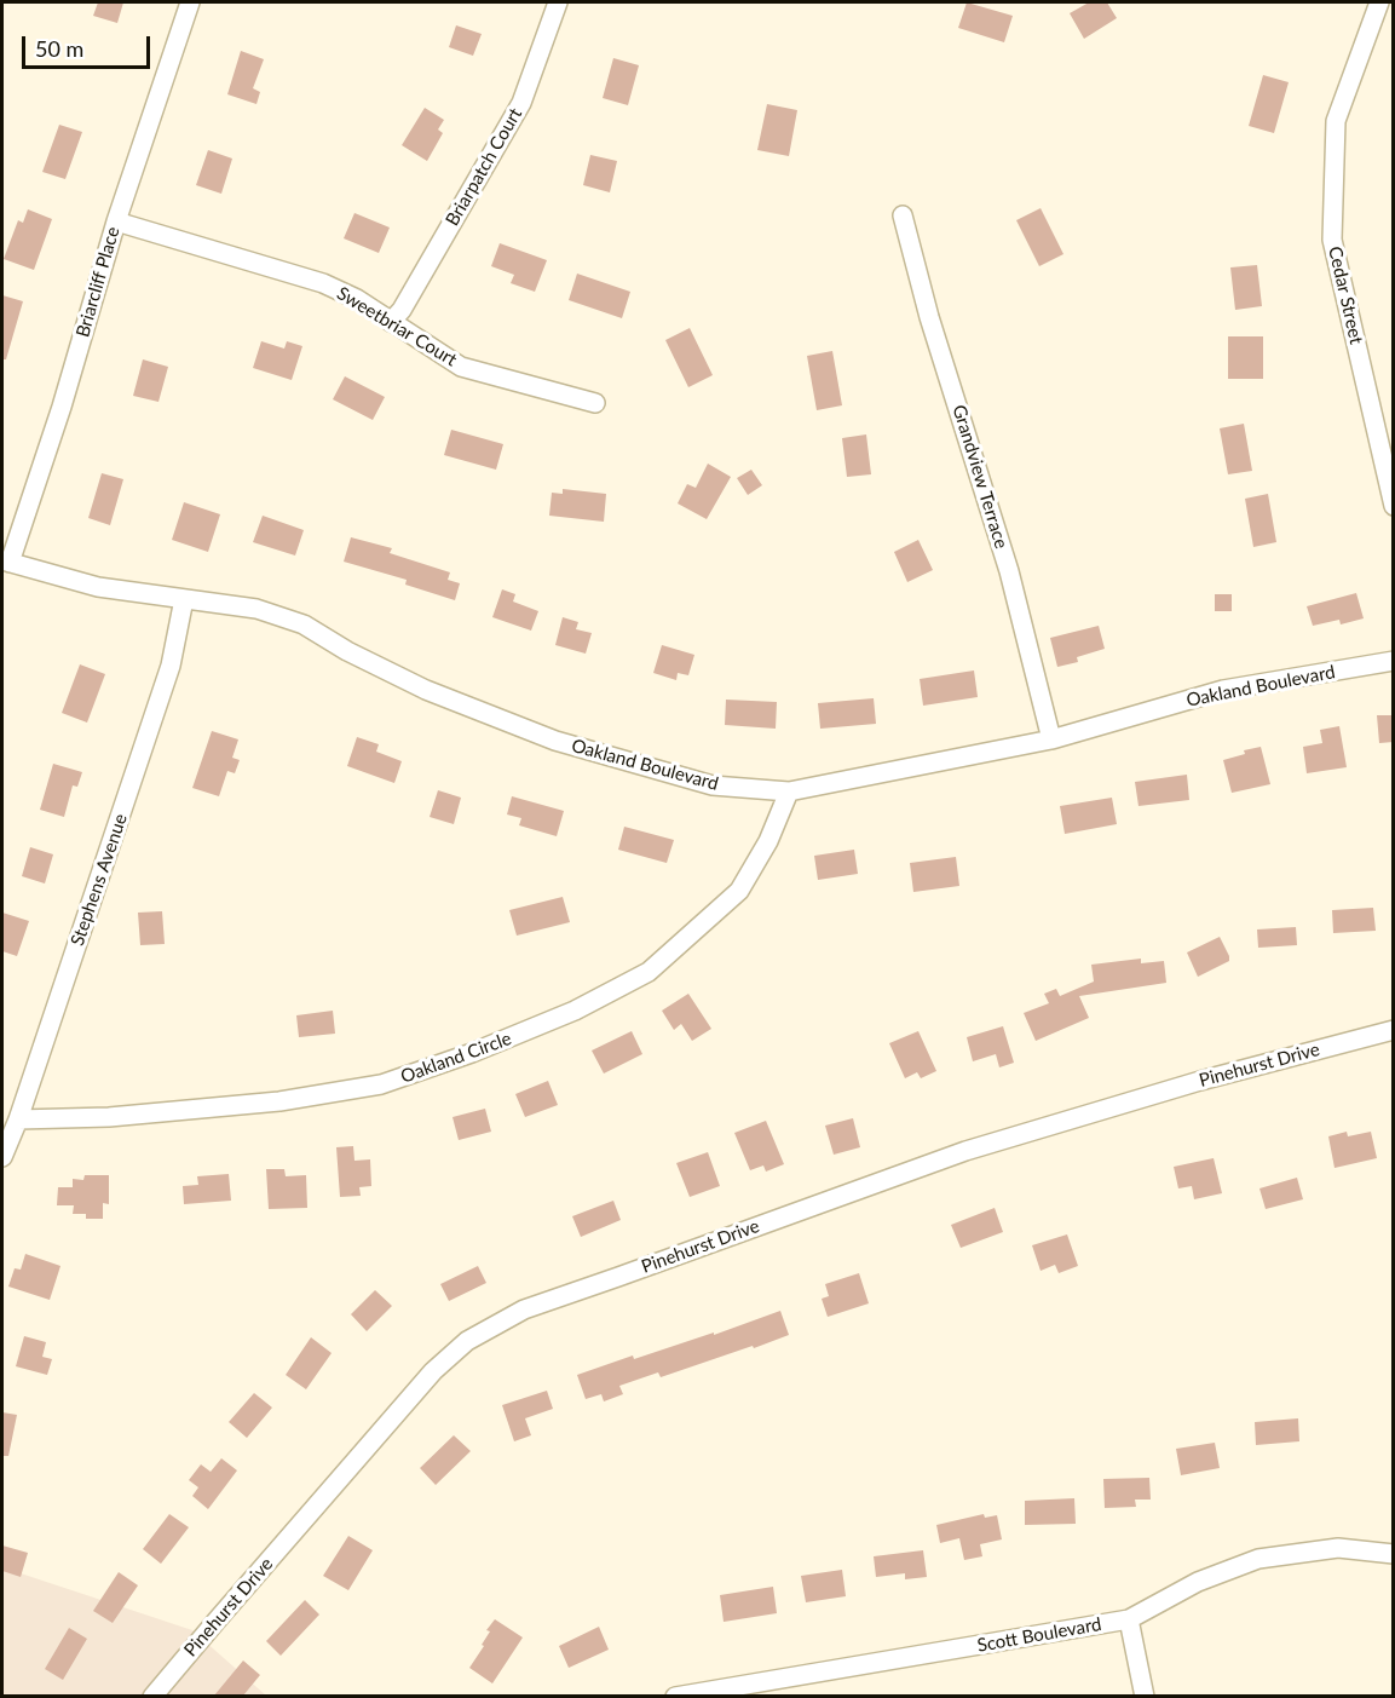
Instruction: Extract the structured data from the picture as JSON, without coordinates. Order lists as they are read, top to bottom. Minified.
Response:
{"streets":{"street":["Briarpatch Court","Briarcliff Place","Cedar Street","Sweetbriar Court","Grandview Terrace","Oakland Boulevard","Stephens Avenue","Oakland Circle","Pinehurst Drive","Scott Boulevard"]},"crossings":[["Briarpatch Court","Sweetbriar Court"],["Briarcliff Place","Sweetbriar Court"],["Briarcliff Place","Oakland Boulevard"],["Grandview Terrace","Oakland Boulevard"],["Oakland Boulevard","Stephens Avenue"],["Oakland Boulevard","Oakland Circle"],["Stephens Avenue","Oakland Circle"]],"scale_bar":"50 m"}
